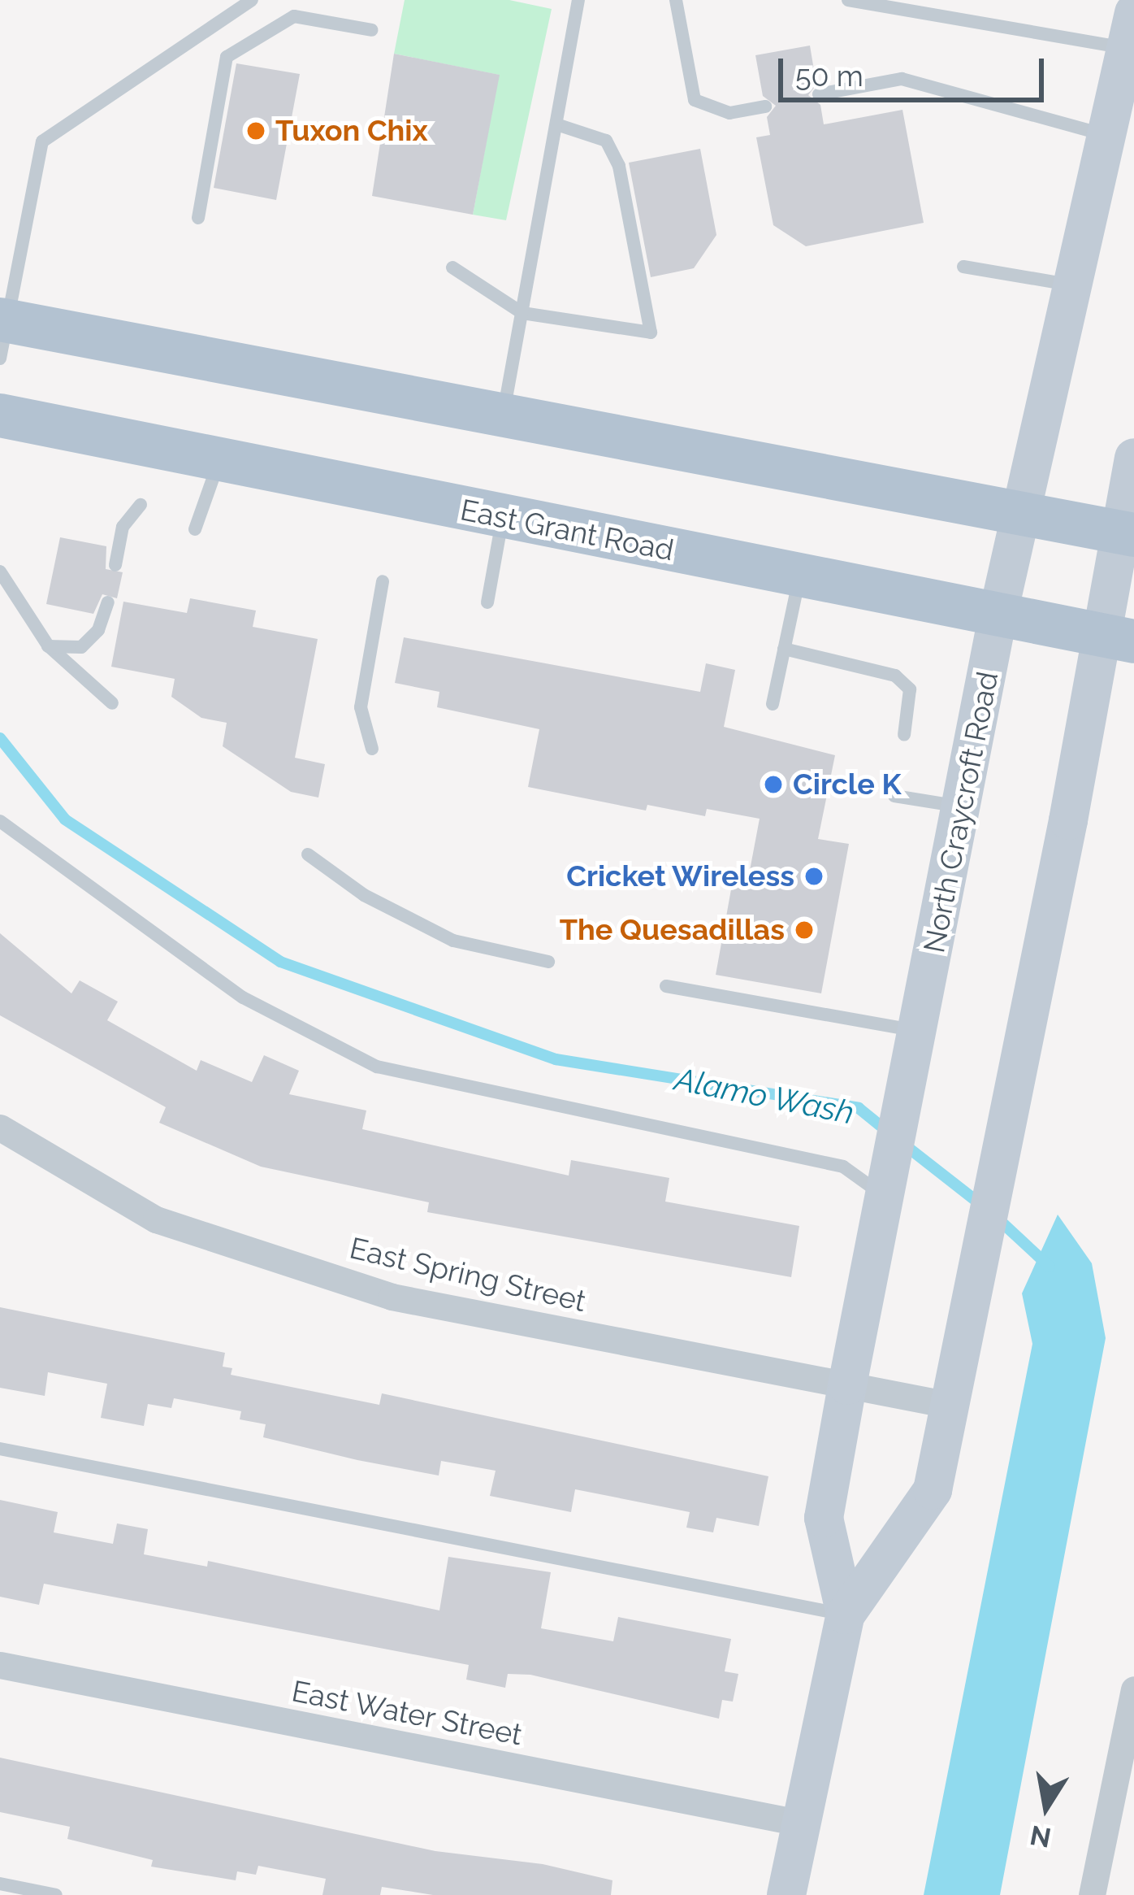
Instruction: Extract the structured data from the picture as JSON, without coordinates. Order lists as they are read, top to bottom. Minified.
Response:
{"streets":{"main road":["East Grant Road","North Craycroft Road"],"street":["East Spring Street","East Water Street"]},"crossings":[["East Grant Road","North Craycroft Road"],["North Craycroft Road","East Spring Street"],["North Craycroft Road","East Water Street"]],"water":["Alamo Wash"],"places":["Tuxon Chix","Circle K","Cricket Wireless","The Quesadillas"],"scale_bar":"50 m","north":"bottom"}
